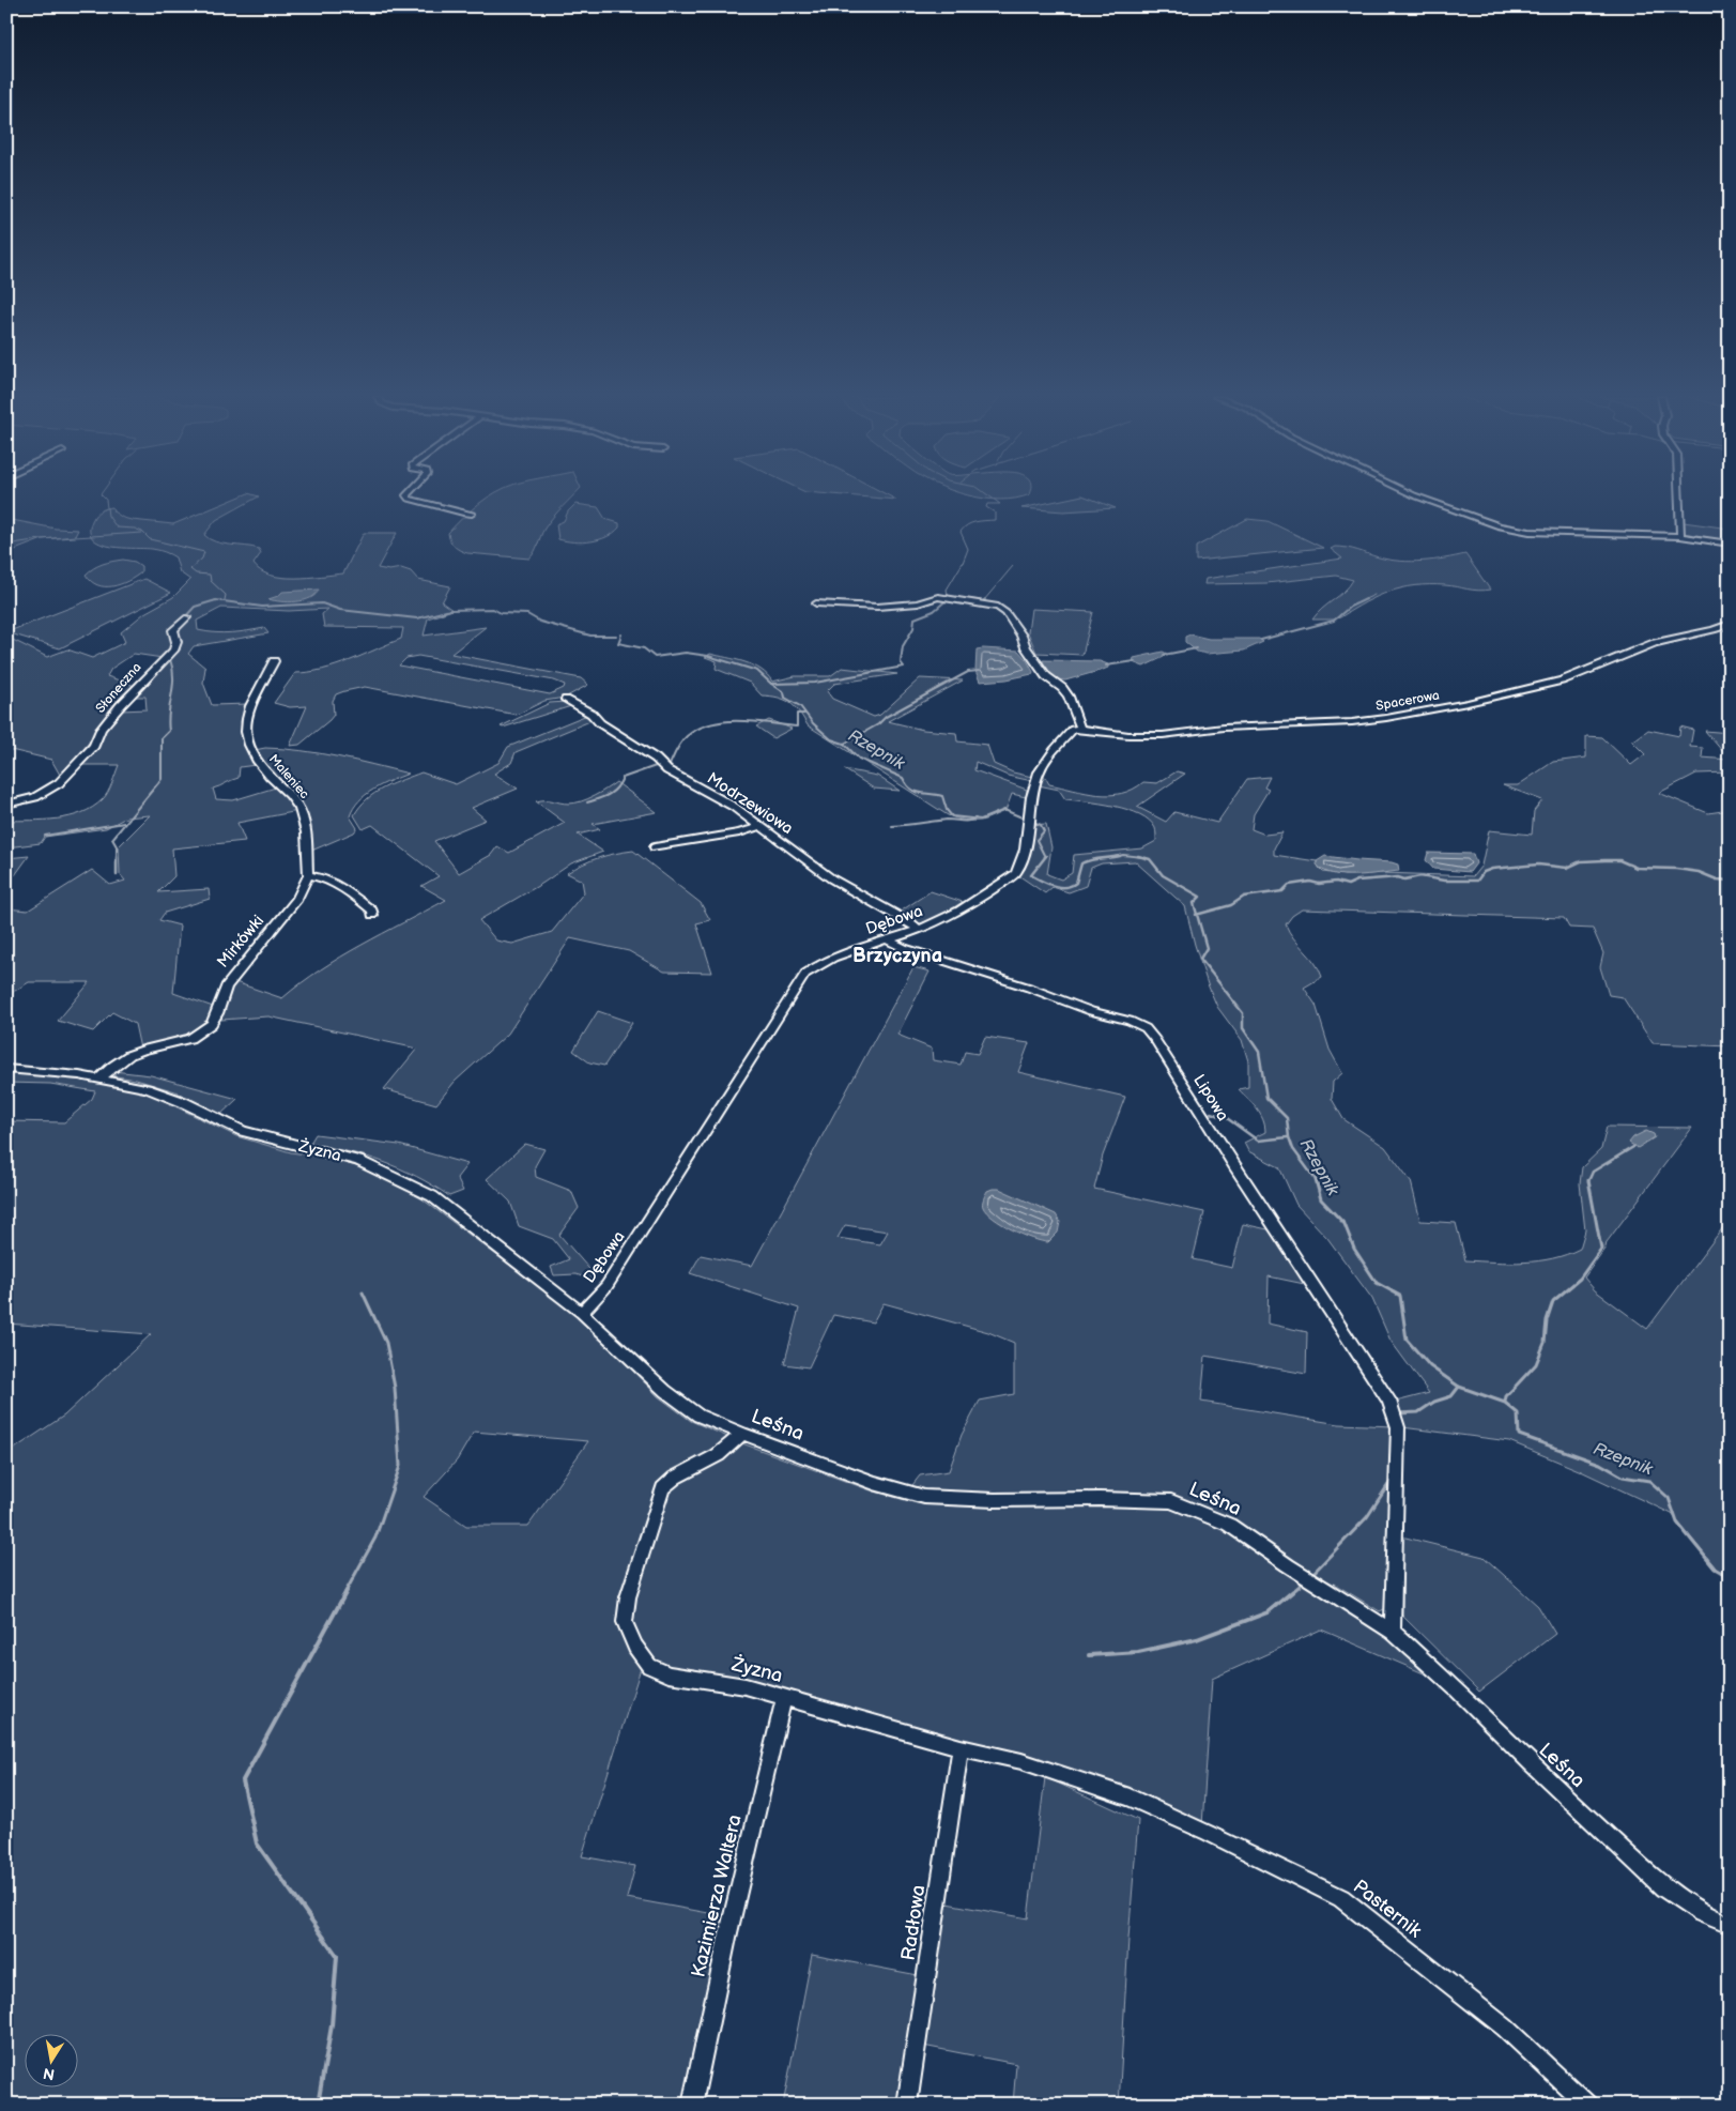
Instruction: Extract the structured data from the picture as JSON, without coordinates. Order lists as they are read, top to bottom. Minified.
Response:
{"streets":{"street":["Słoneczna","Spacerowa","Maleniec","Modrzewiowa","Dębowa","Mirkówki","Lipowa","Żyzna","Leśna","Kazimierza Waltera","Pasternik","Radłowa"]},"crossings":[["Spacerowa","Dębowa"],["Maleniec","Mirkówki"],["Modrzewiowa","Dębowa"],["Dębowa","Lipowa"],["Dębowa","Żyzna"],["Mirkówki","Żyzna"],["Lipowa","Leśna"],["Żyzna","Leśna"],["Żyzna","Kazimierza Waltera"],["Żyzna","Pasternik"],["Żyzna","Radłowa"]],"districts":["Brzyczyna"],"water":["Rzepnik"],"north":"bottom"}
